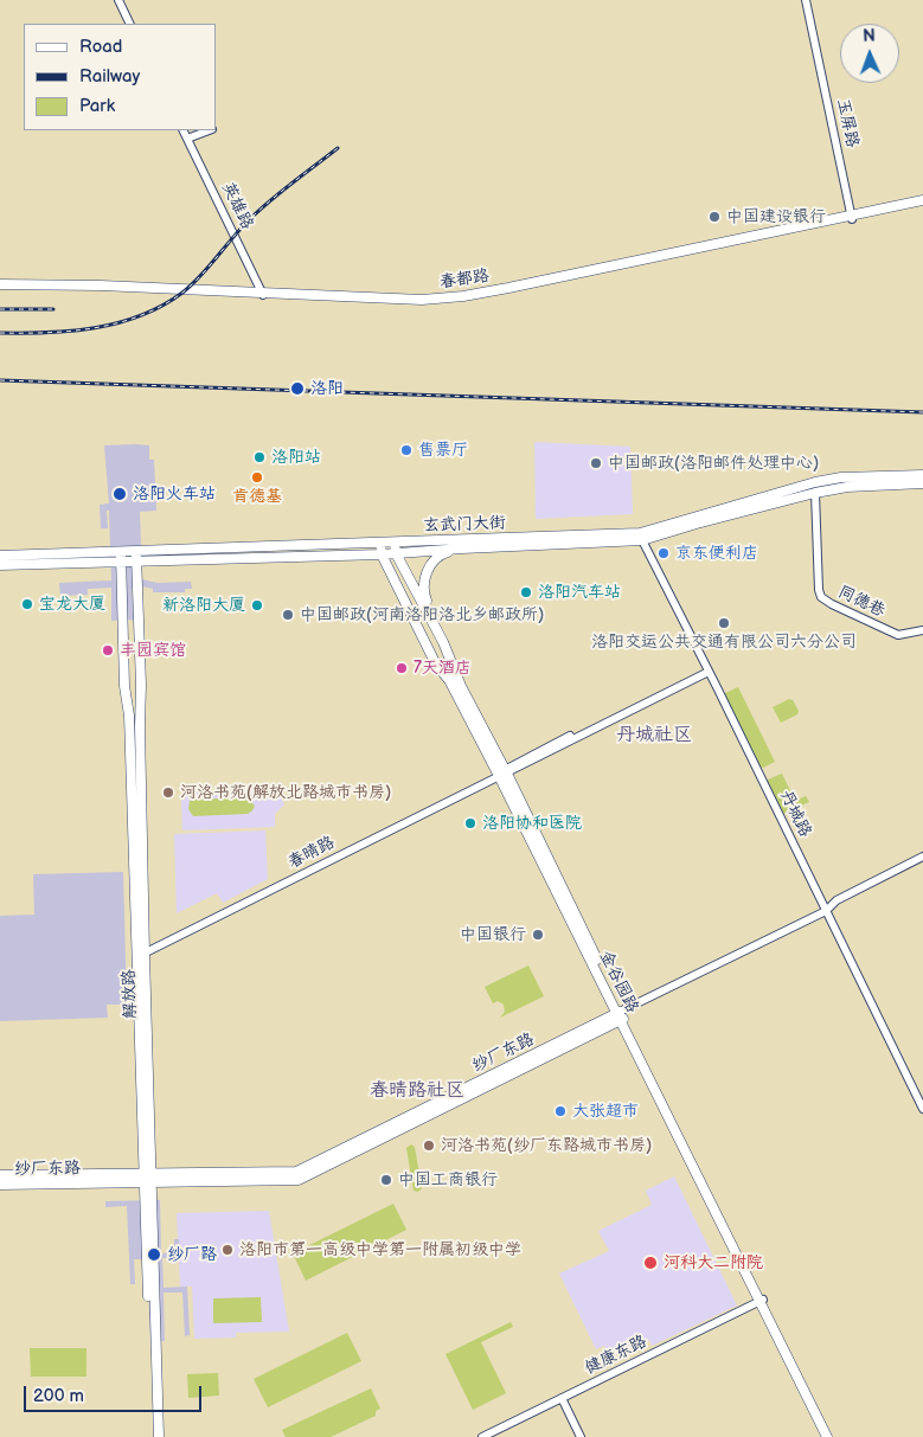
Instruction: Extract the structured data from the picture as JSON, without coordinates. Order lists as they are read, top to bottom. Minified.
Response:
{"streets":{"main road":["春都路","玄武门大街","金谷园路","解放路","纱厂东路"],"street":["玉屏路","英雄路","同德巷","丹城路","春晴路","健康东路"]},"crossings":[["玉屏路","春都路"],["英雄路","春都路"],["玄武门大街","同德巷"],["玄武门大街","丹城路"],["玄武门大街","金谷园路"],["玄武门大街","解放路"],["丹城路","春晴路"],["丹城路","纱厂东路"],["春晴路","金谷园路"],["春晴路","解放路"],["金谷园路","纱厂东路"],["金谷园路","健康东路"],["解放路","纱厂东路"]],"districts":["丹城社区","春晴路社区"],"places":["中国建设银行","洛阳","售票厅","洛阳站","中国邮政(洛阳邮件处理中心)","肯德基","洛阳火车站","京东便利店","洛阳汽车站","宝龙大厦","新洛阳大厦","中国邮政(河南洛阳洛北乡邮政所)","洛阳交运公共交通有限公司六分公司","丰园宾馆","7天酒店","河洛书苑(解放北路城市书房)","洛阳协和医院","中国银行","大张超市","河洛书苑(纱厂东路城市书房)","中国工商银行","洛阳市第一高级中学第一附属初级中学","纱厂路","河科大二附院"],"legend":["Road","Railway","Park"],"scale_bar":"200 m","north":"top"}
